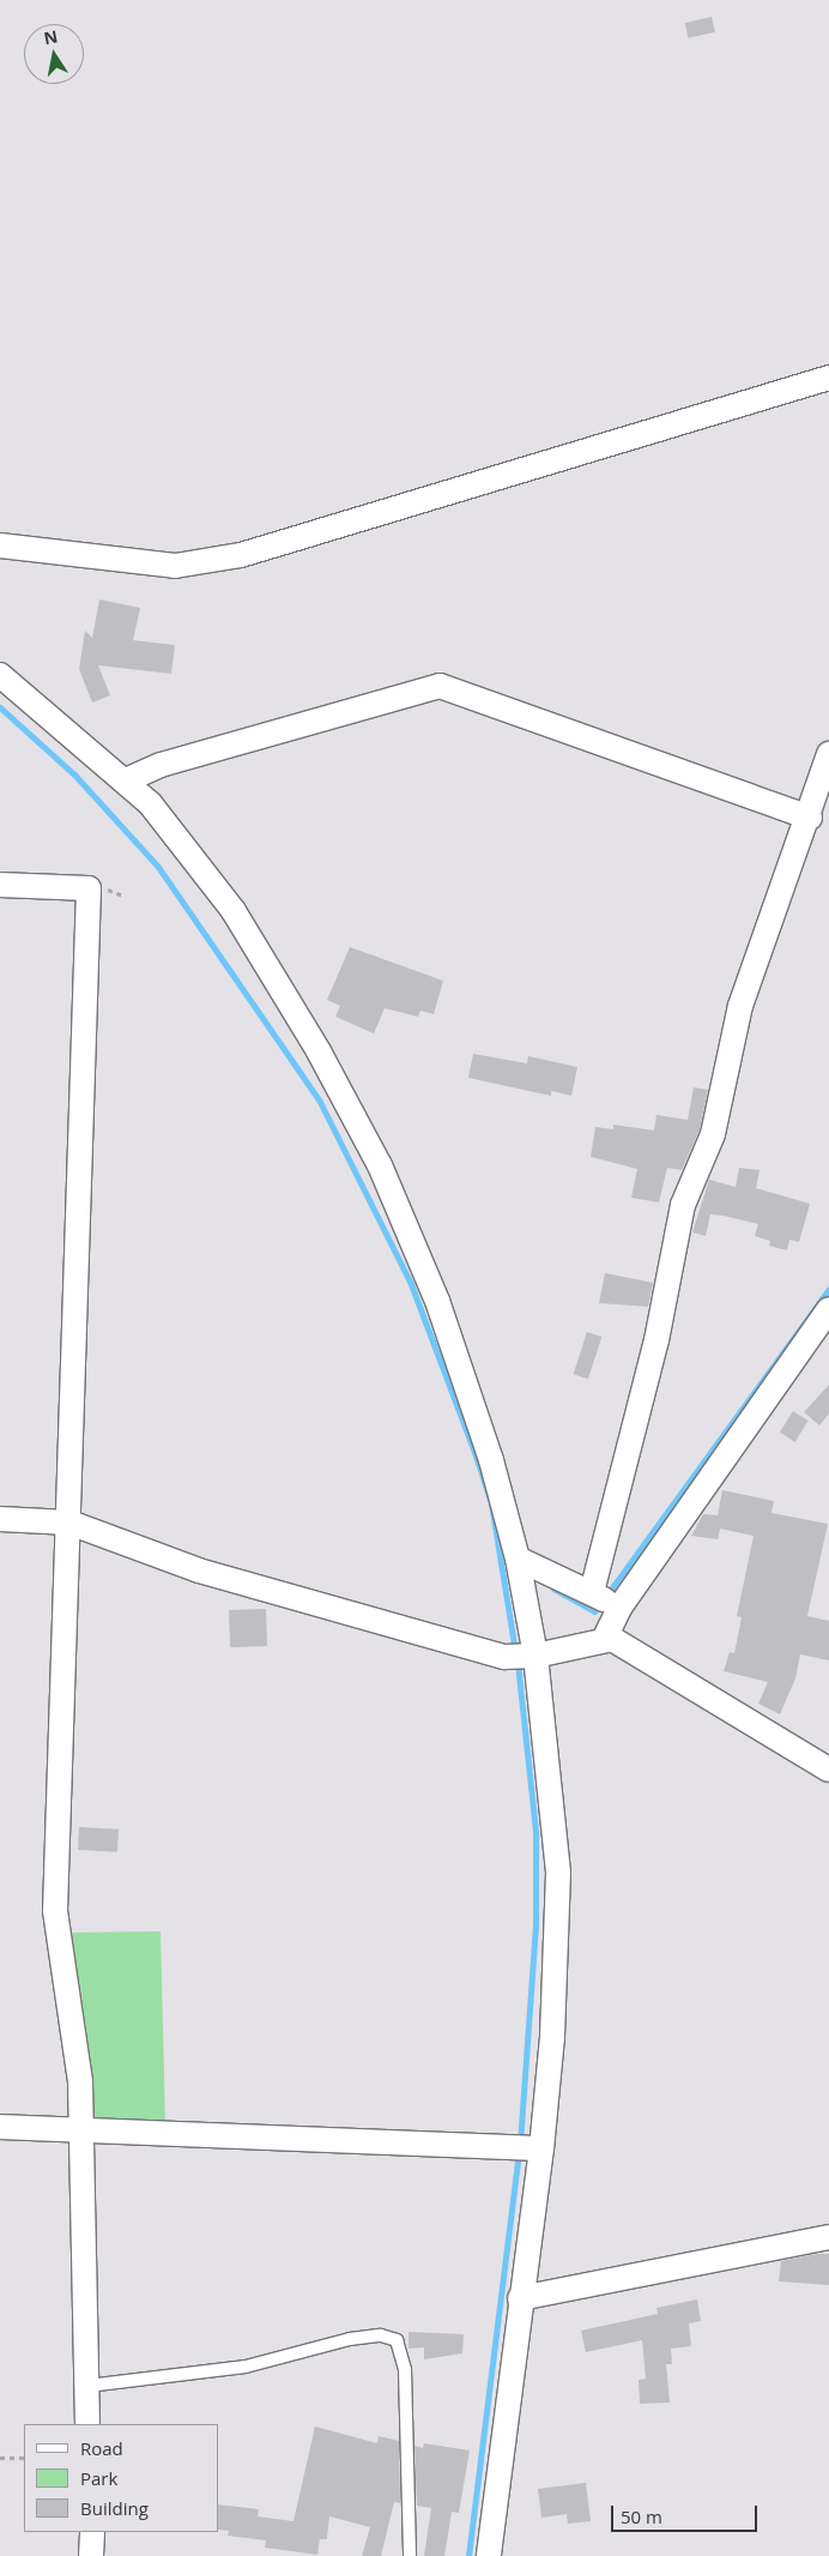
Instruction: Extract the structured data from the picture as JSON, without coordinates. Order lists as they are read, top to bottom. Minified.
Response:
{"legend":["Road","Park","Building"],"scale_bar":"50 m","north":"top"}
